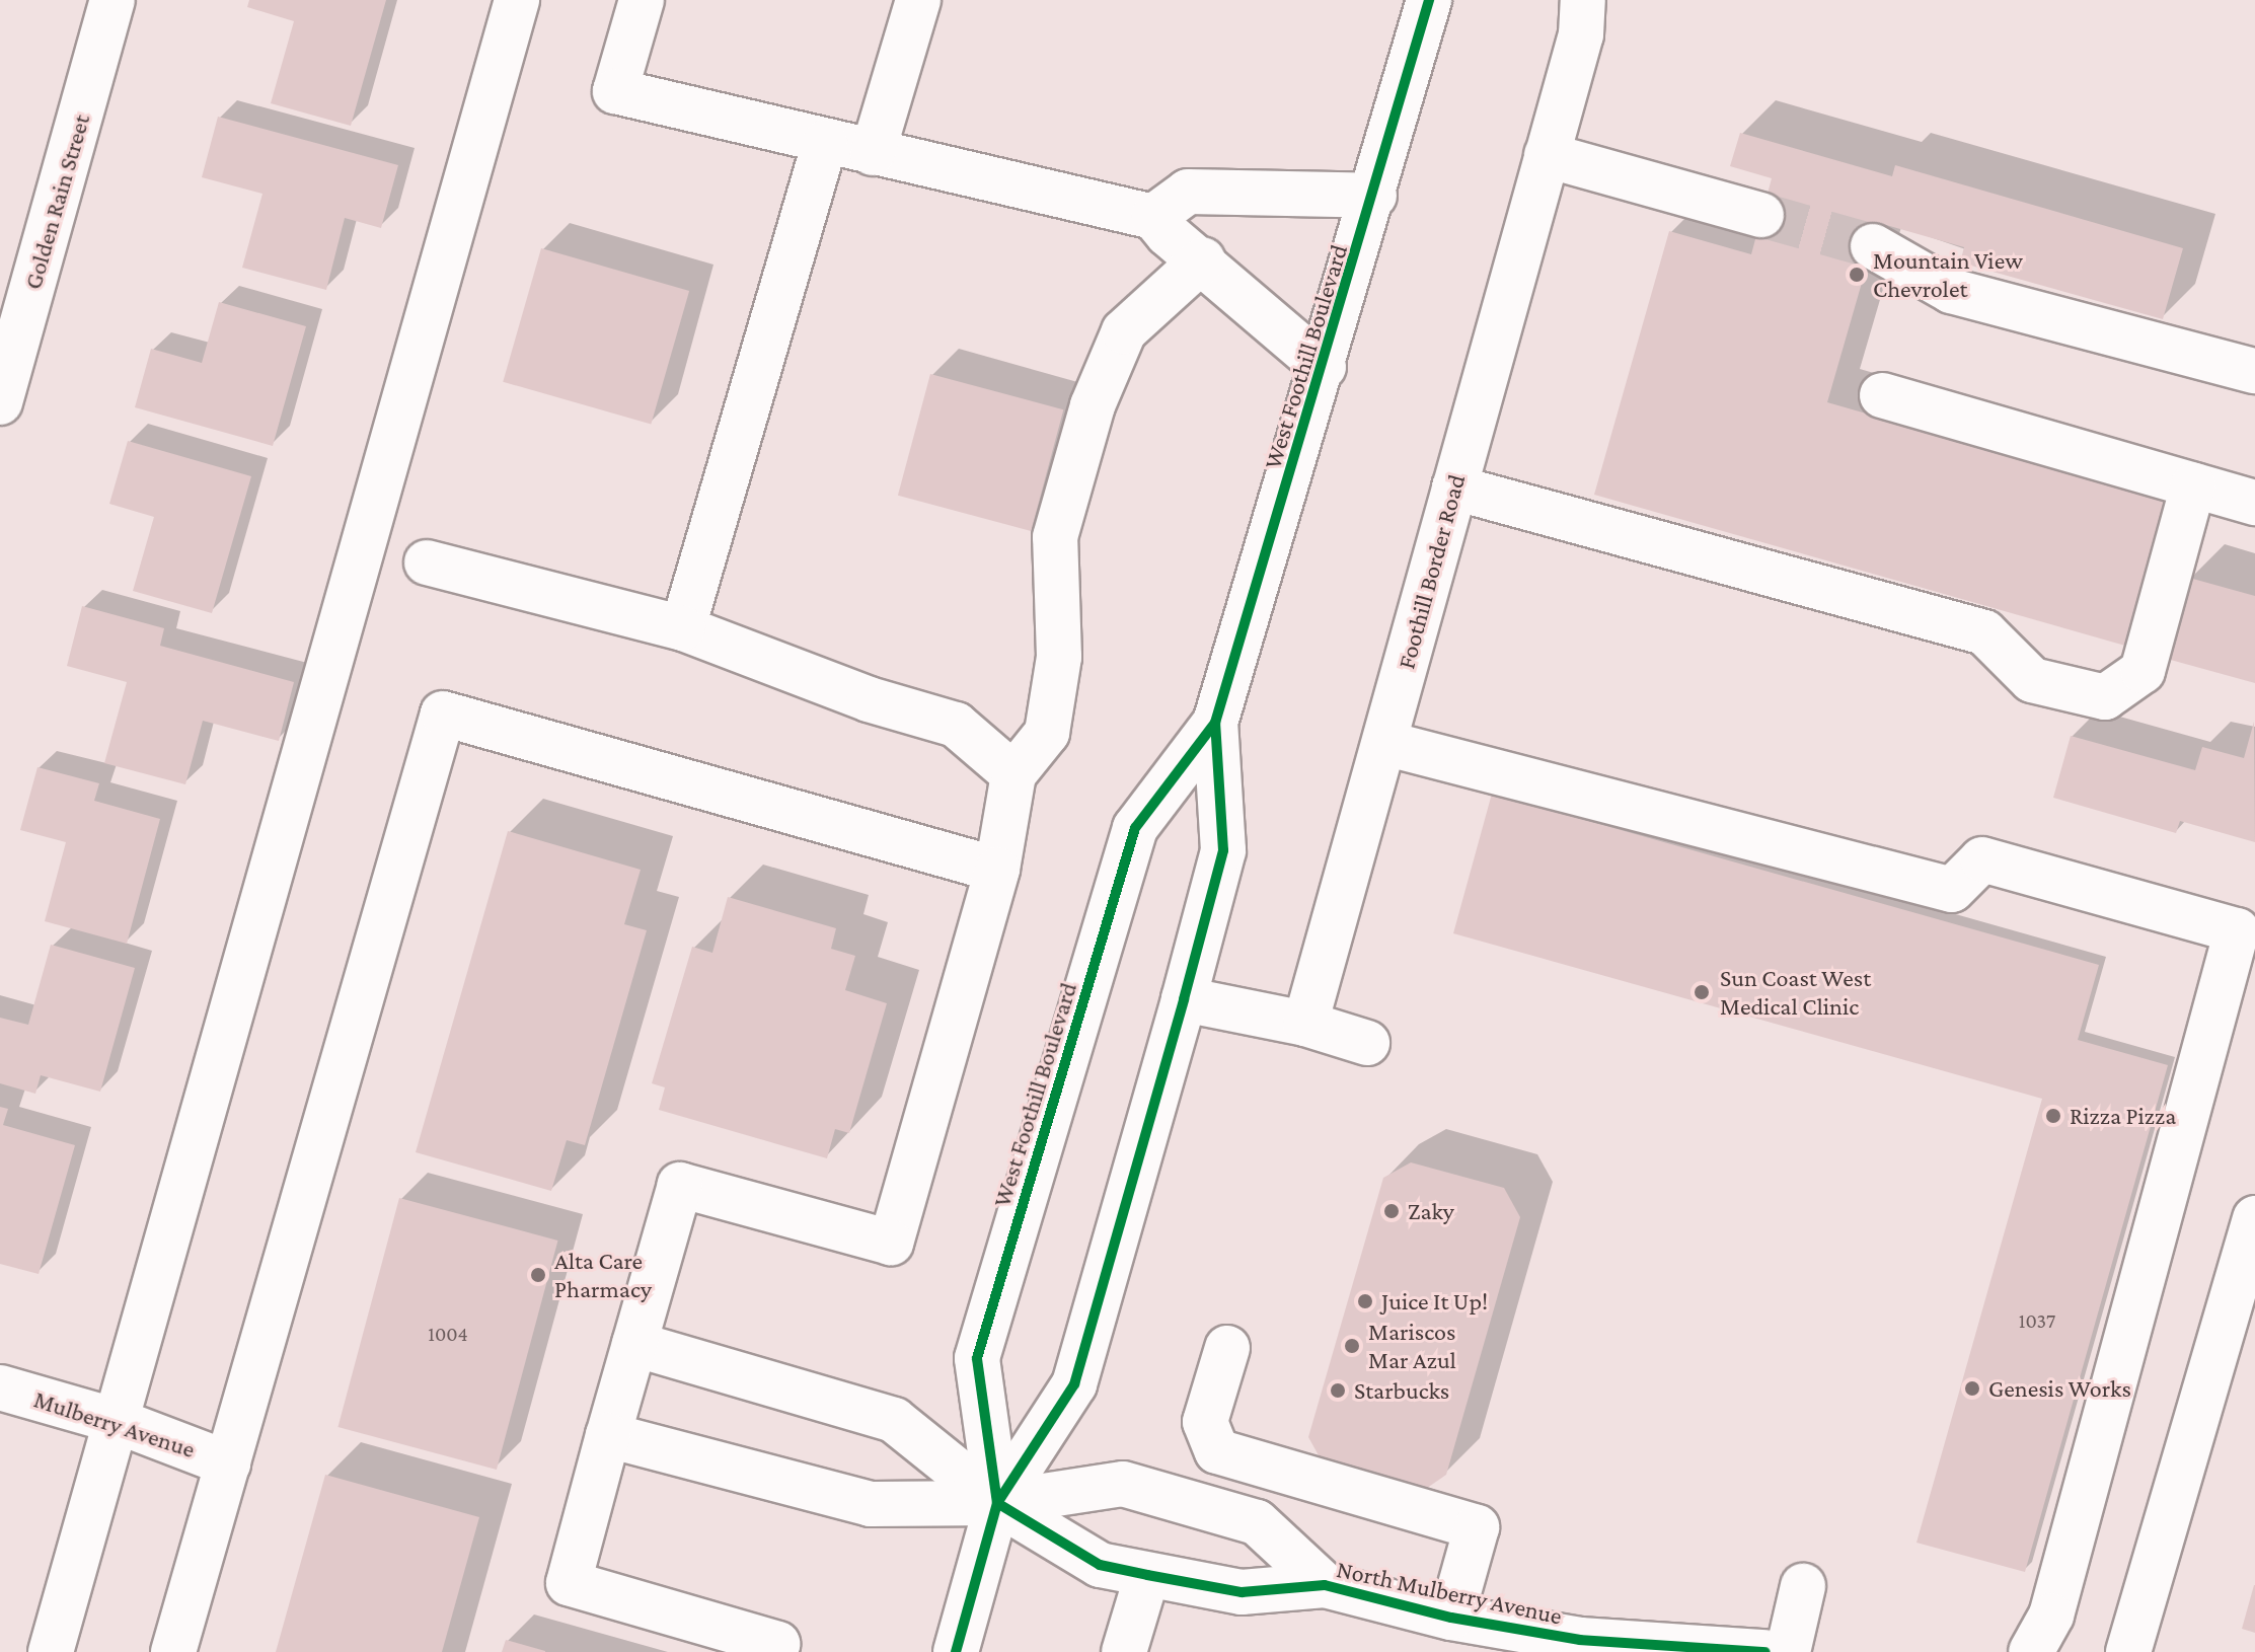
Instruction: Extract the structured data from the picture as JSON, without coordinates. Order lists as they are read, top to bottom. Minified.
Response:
{"streets":{"main road":["Golden Rain Street","West Foothill Boulevard","Foothill Border Road","Mulberry Avenue","North Mulberry Avenue"]},"crossings":[["West Foothill Boulevard","North Mulberry Avenue"]],"places":["Mountain View Chevrolet","Sun Coast West Medical Clinic","Rizza Pizza","Zaky","Alta Care Pharmacy","Juice It Up!","Mariscos Mar Azul","Genesis Works","Starbucks"],"house_numbers":["1037","1004"]}
